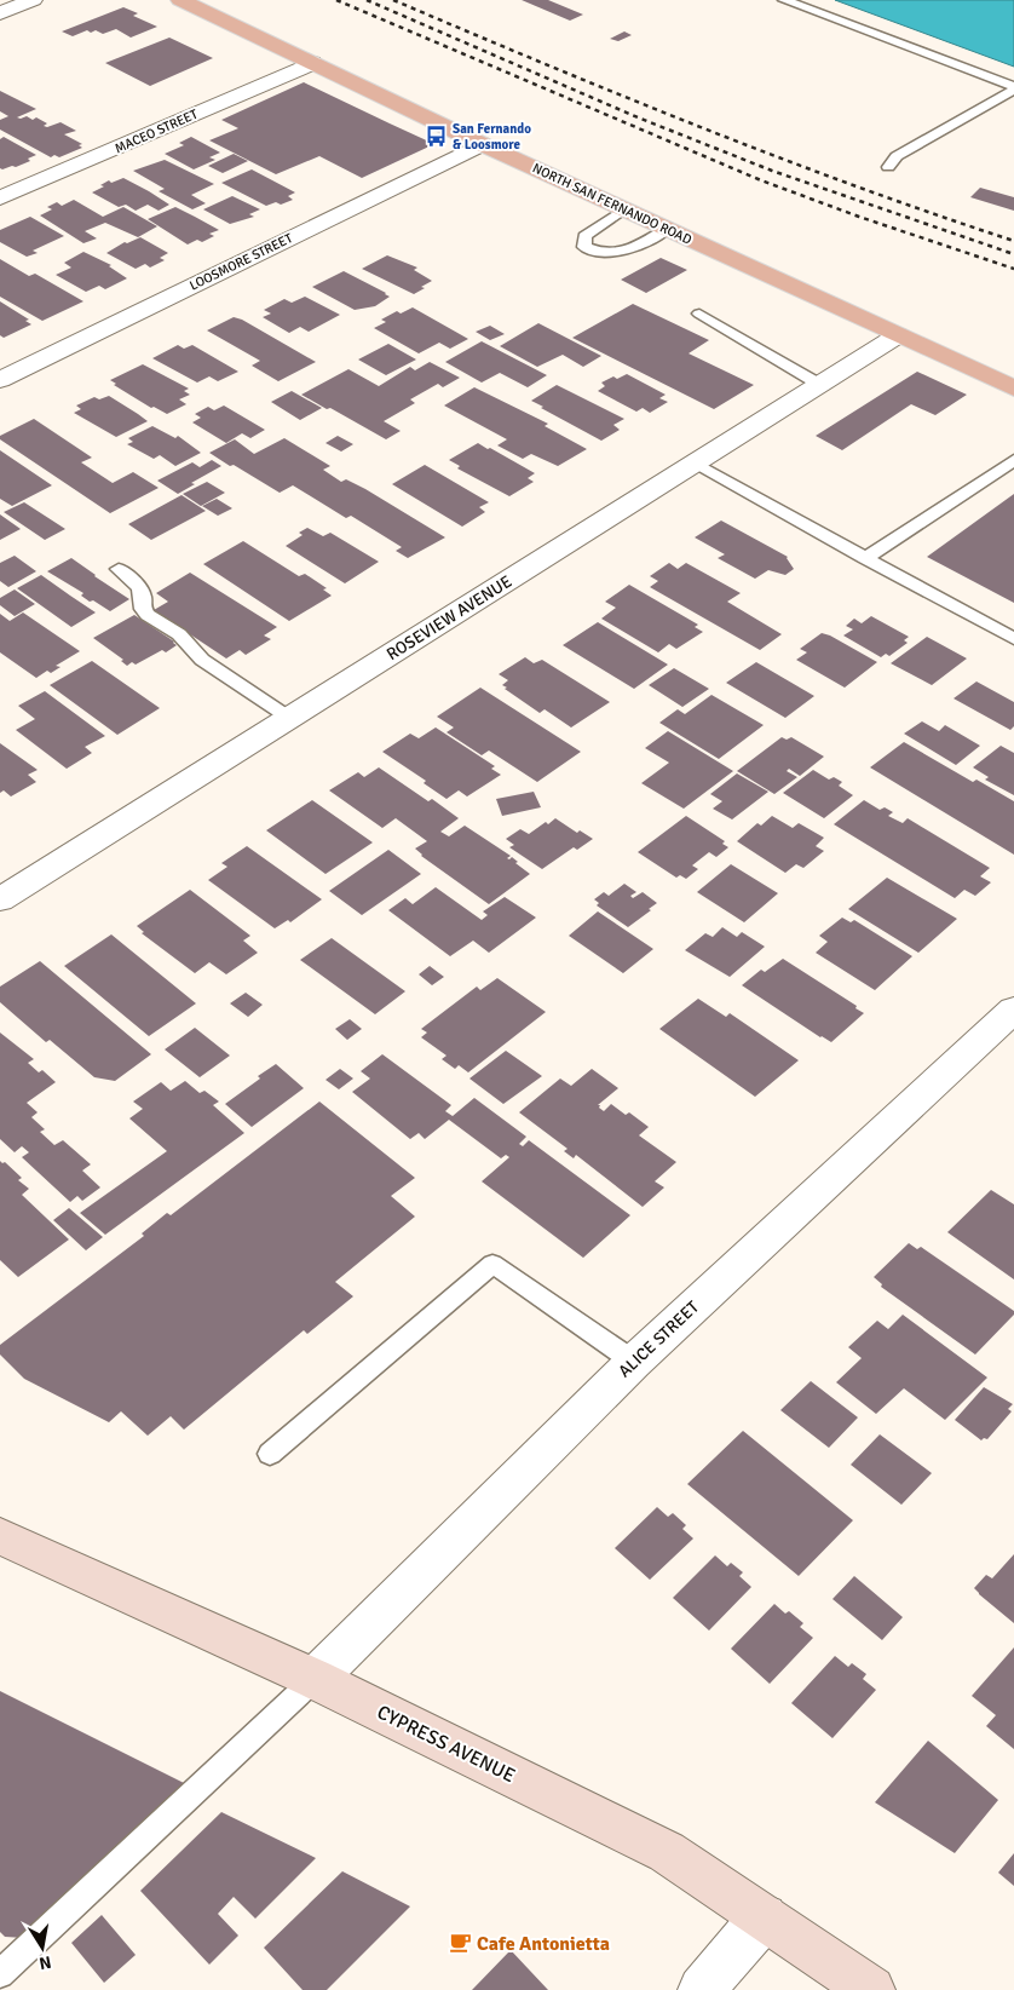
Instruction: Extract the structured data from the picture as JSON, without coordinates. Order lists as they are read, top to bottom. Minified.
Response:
{"streets":{"main road":["NORTH SAN FERNANDO ROAD"],"street":["MACEO STREET","LOOSMORE STREET","ROSEVIEW AVENUE","ALICE STREET","CYPRESS AVENUE"]},"crossings":[["MACEO STREET","NORTH SAN FERNANDO ROAD"],["NORTH SAN FERNANDO ROAD","LOOSMORE STREET"],["NORTH SAN FERNANDO ROAD","ROSEVIEW AVENUE"],["ALICE STREET","CYPRESS AVENUE"]],"places":{"bus stop":["San Fernando & Loosmore"],"cafe":["Cafe Antonietta"]},"north":"bottom"}
